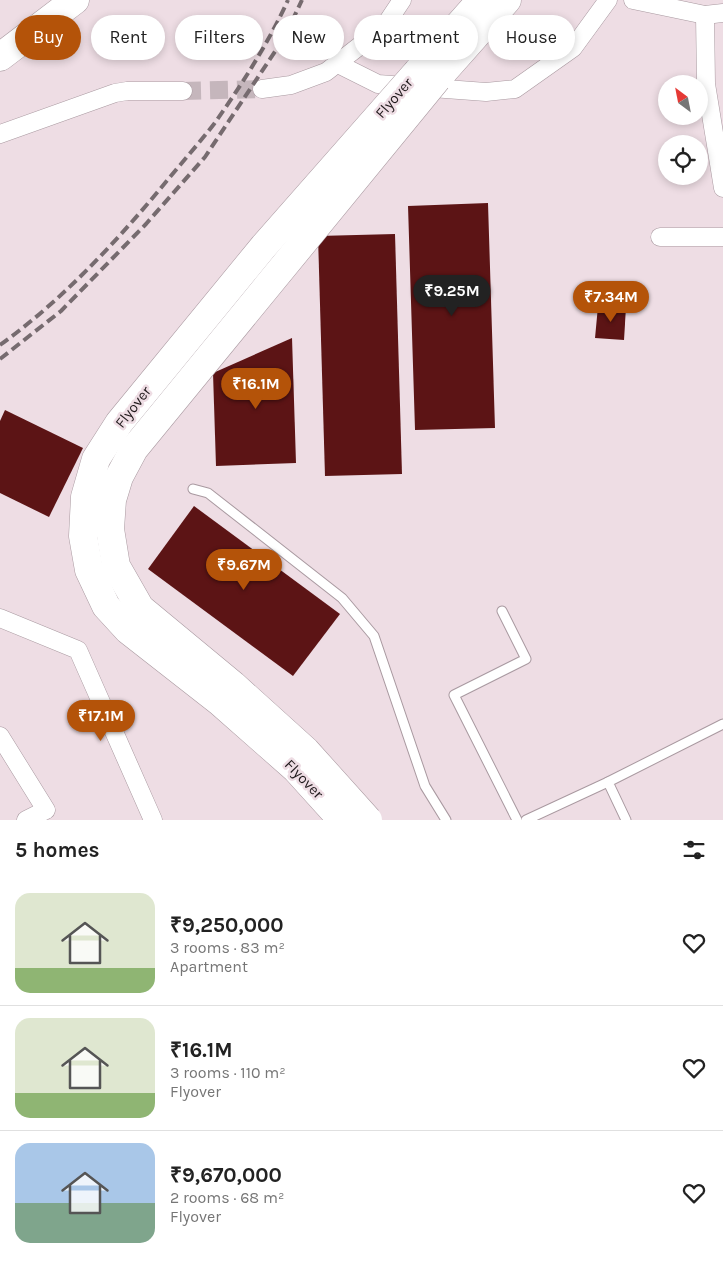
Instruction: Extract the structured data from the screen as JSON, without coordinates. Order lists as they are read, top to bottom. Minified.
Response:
{"streets":{"main road":["Flyover"]},"north":"top left","page":{"chip":["Buy","Rent","Filters","New","Apartment","House"],"price":["₹9.25M","₹7.34M","₹16.1M","₹9.67M","₹17.1M"],"heading":"5 homes","list":[{"name":"₹9,250,000","note":"3 rooms · 83 m² · Apartment"},{"name":"₹16.1M","note":"3 rooms · 110 m² · Flyover"},{"name":"₹9,670,000","note":"2 rooms · 68 m² · Flyover"}]}}
